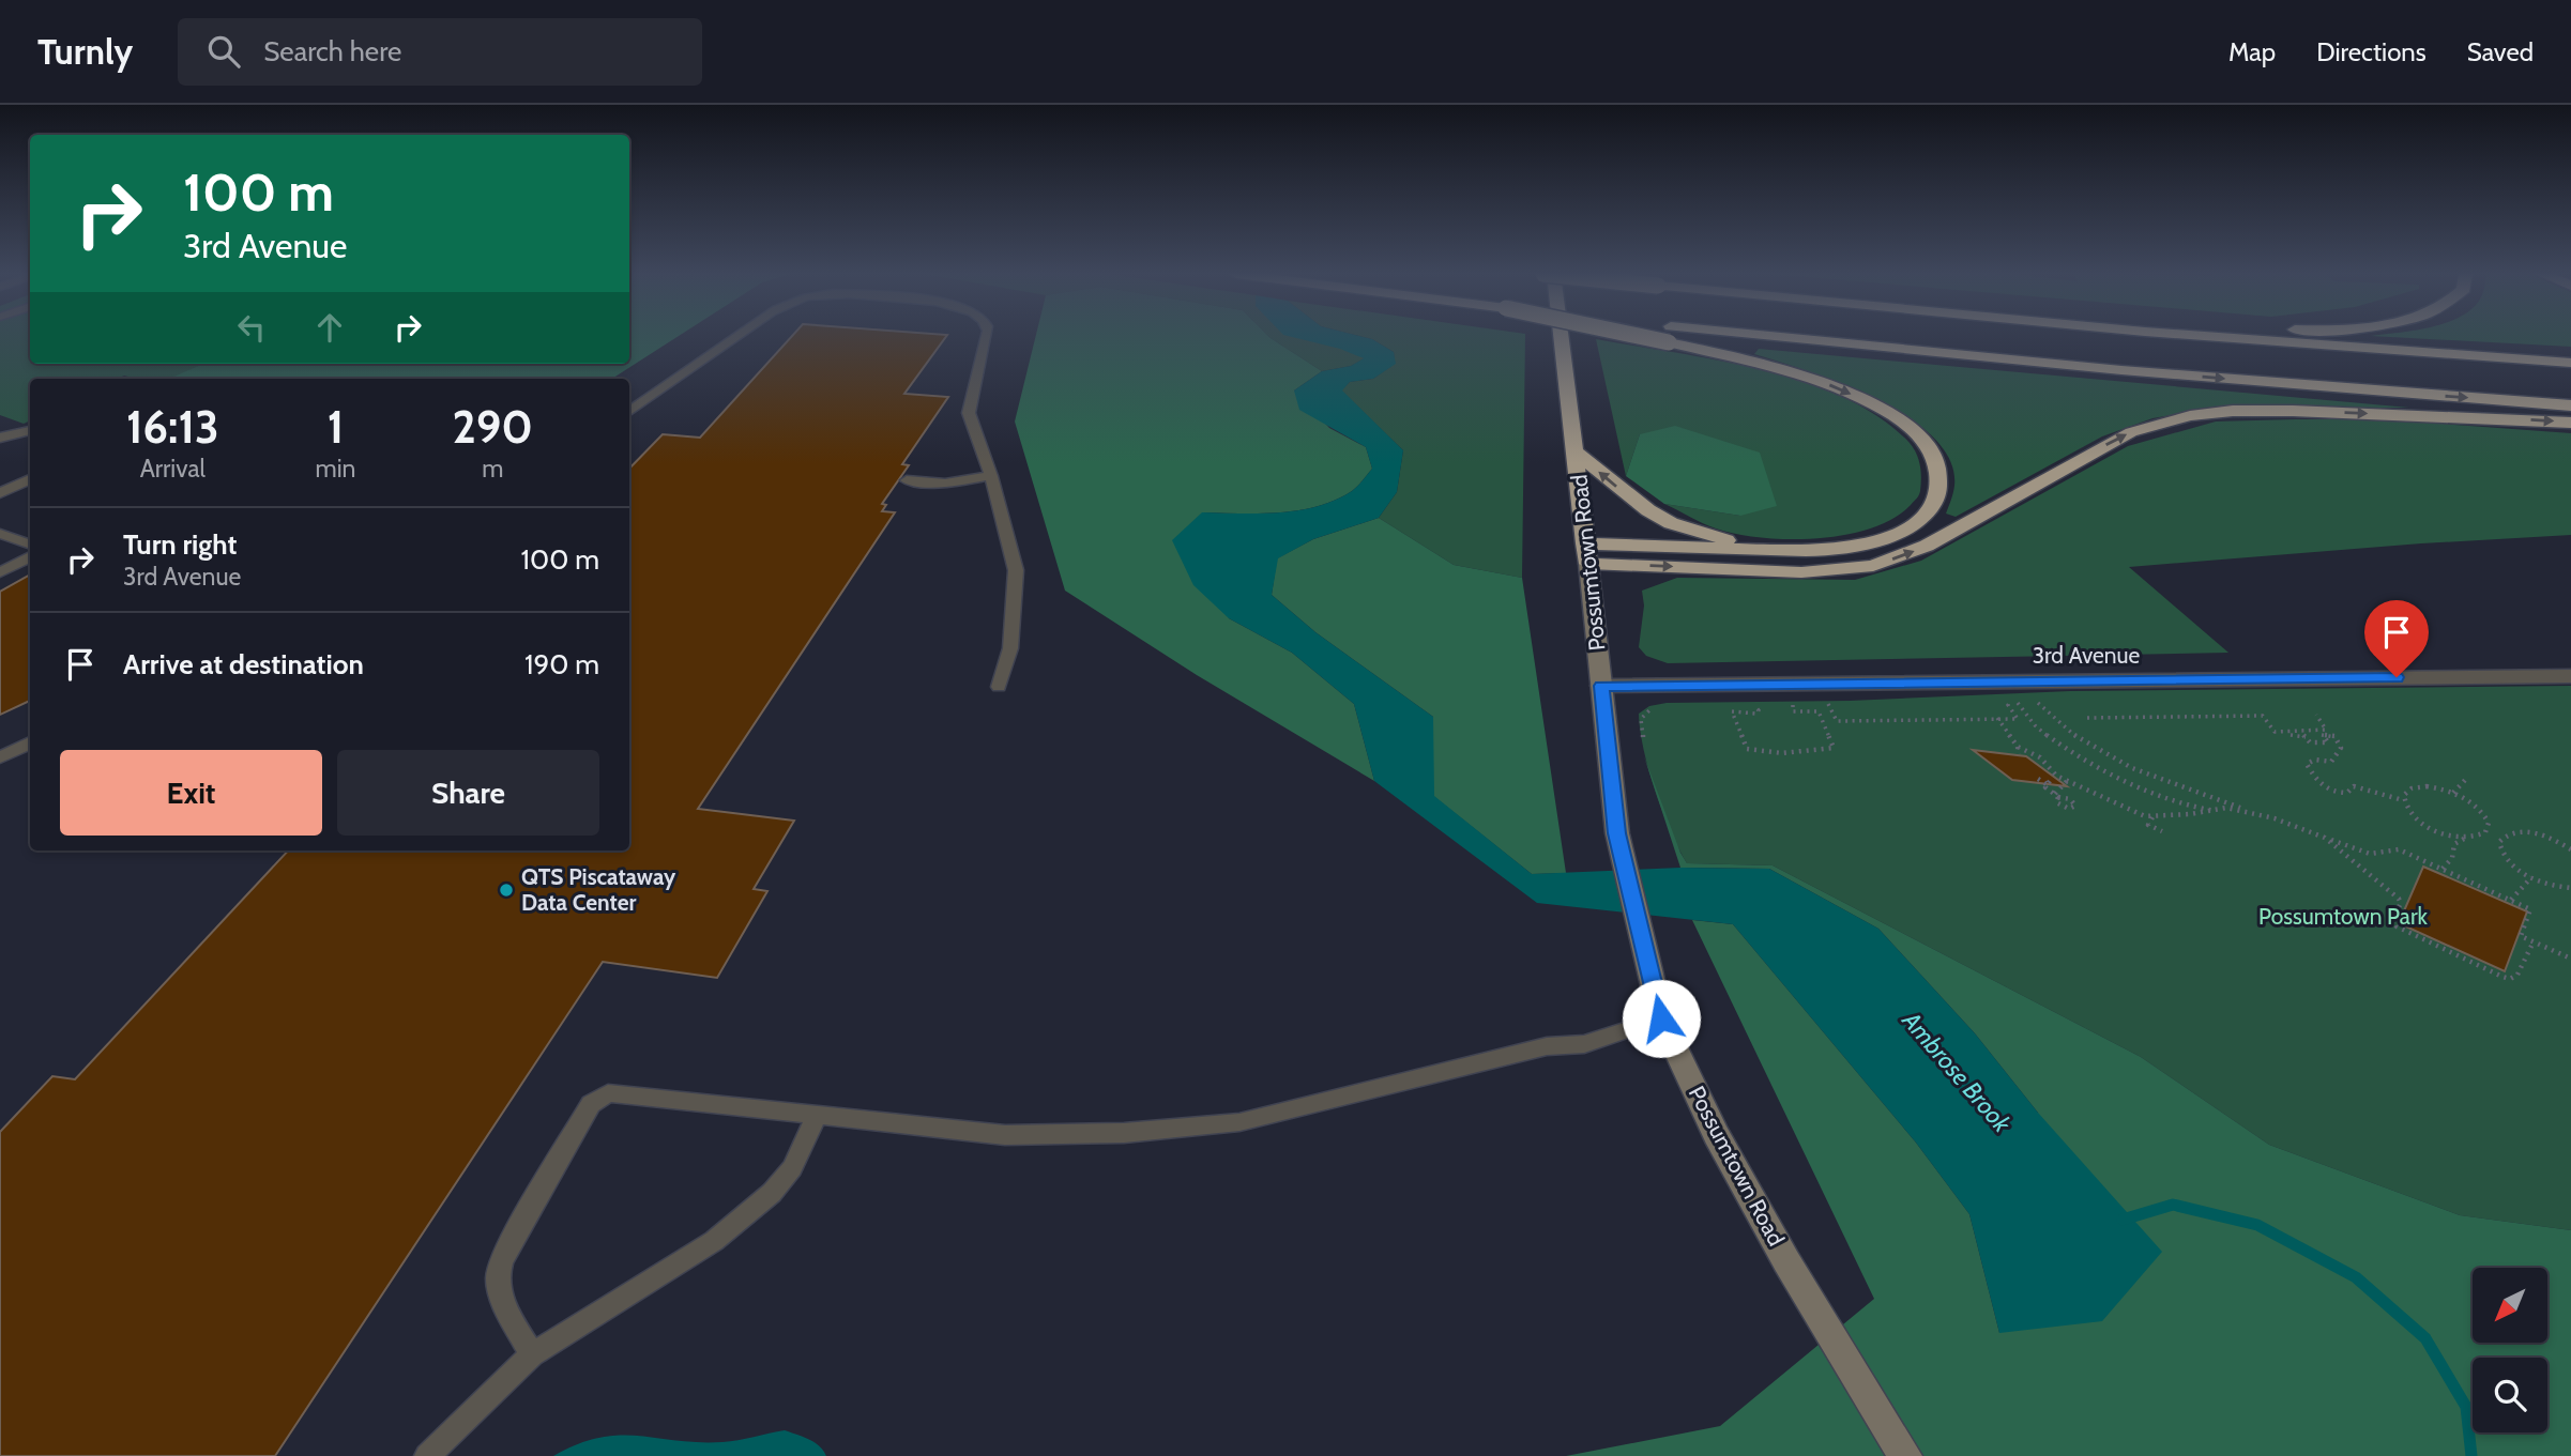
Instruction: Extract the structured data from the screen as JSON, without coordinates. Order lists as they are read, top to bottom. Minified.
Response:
{"streets":{"highway":["Possumtown Road"],"street":["3rd Avenue"]},"crossings":[["Possumtown Road","3rd Avenue"]],"water":["Ambrose Brook"],"parks":["Possumtown Park"],"places":["QTS Piscataway Data Center"],"north":"bottom left","page":{"header":"Turnly","search":"Search here","nav":["Map","Directions","Saved"],"turn":["100 m","3rd Avenue"],"eta":["16:13","Arrival","1","min","290","m"],"list":[{"name":"Turn right","note":"3rd Avenue","value":"100 m"},{"name":"Arrive at destination","value":"190 m"}],"buttons":["Exit","Share"]}}
